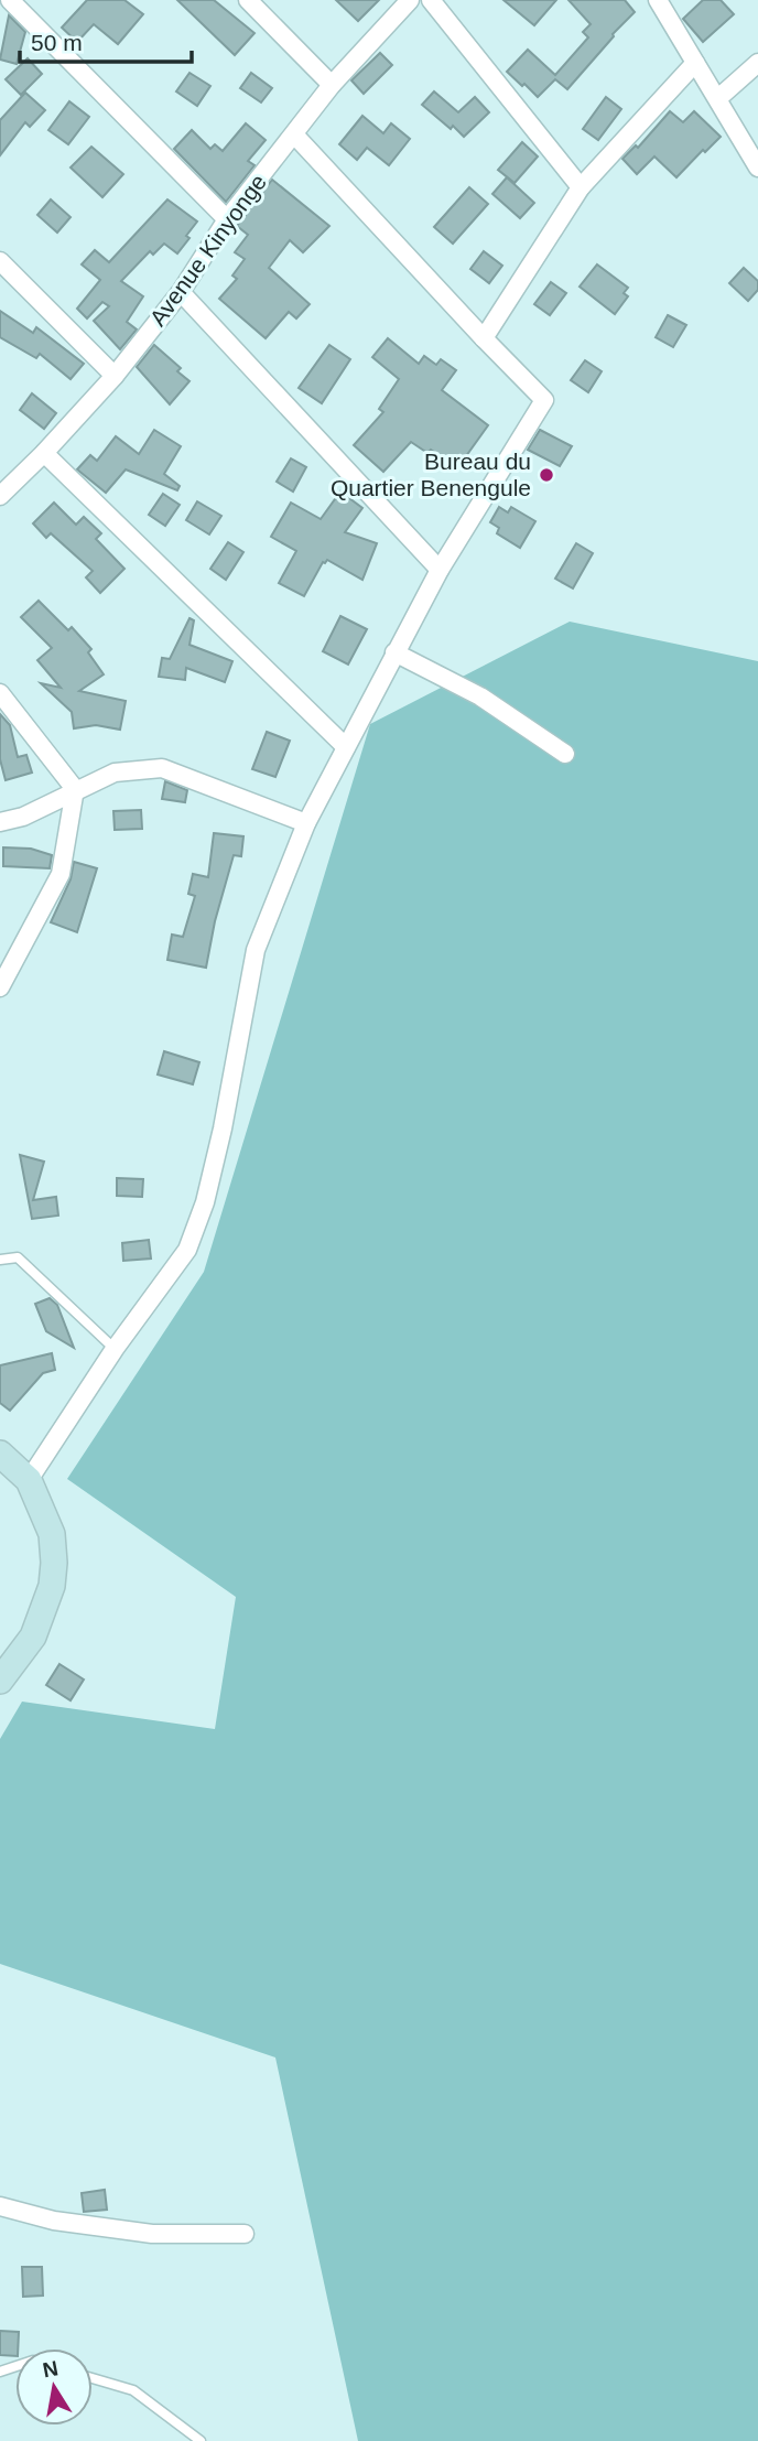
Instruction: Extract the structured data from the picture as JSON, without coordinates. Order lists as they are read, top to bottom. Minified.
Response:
{"streets":{"street":["Avenue Kinyonge"]},"places":["Bureau du Quartier Benengule"],"scale_bar":"50 m","north":"top"}
